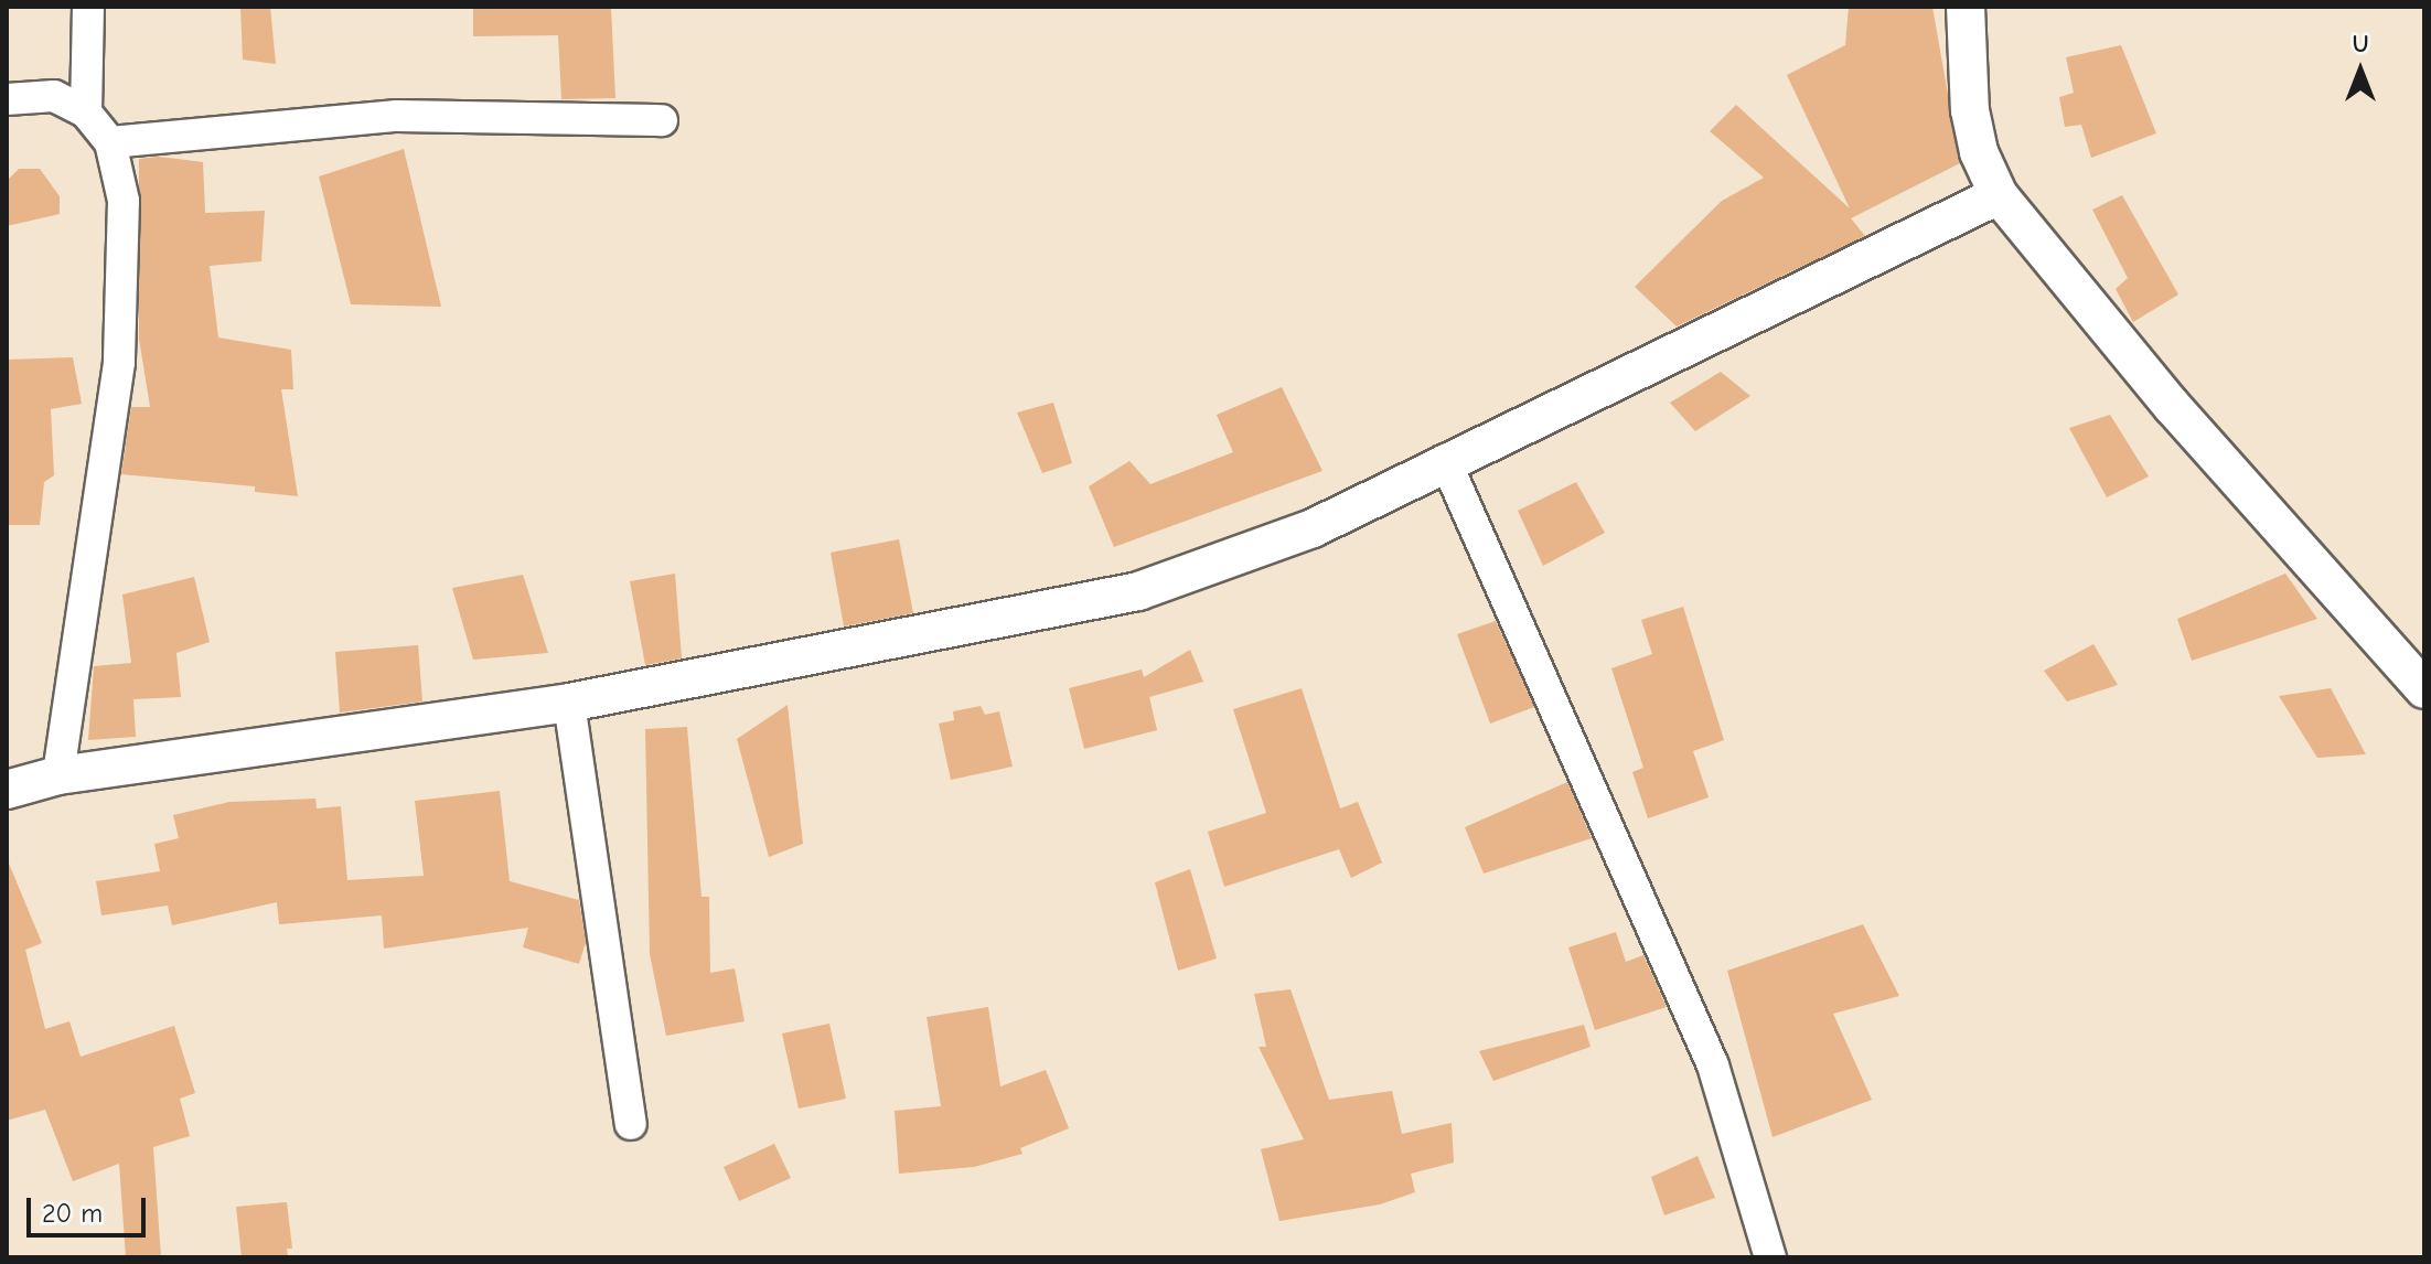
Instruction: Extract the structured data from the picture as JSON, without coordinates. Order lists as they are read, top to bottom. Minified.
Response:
{"scale_bar":"20 m","north":"top"}
